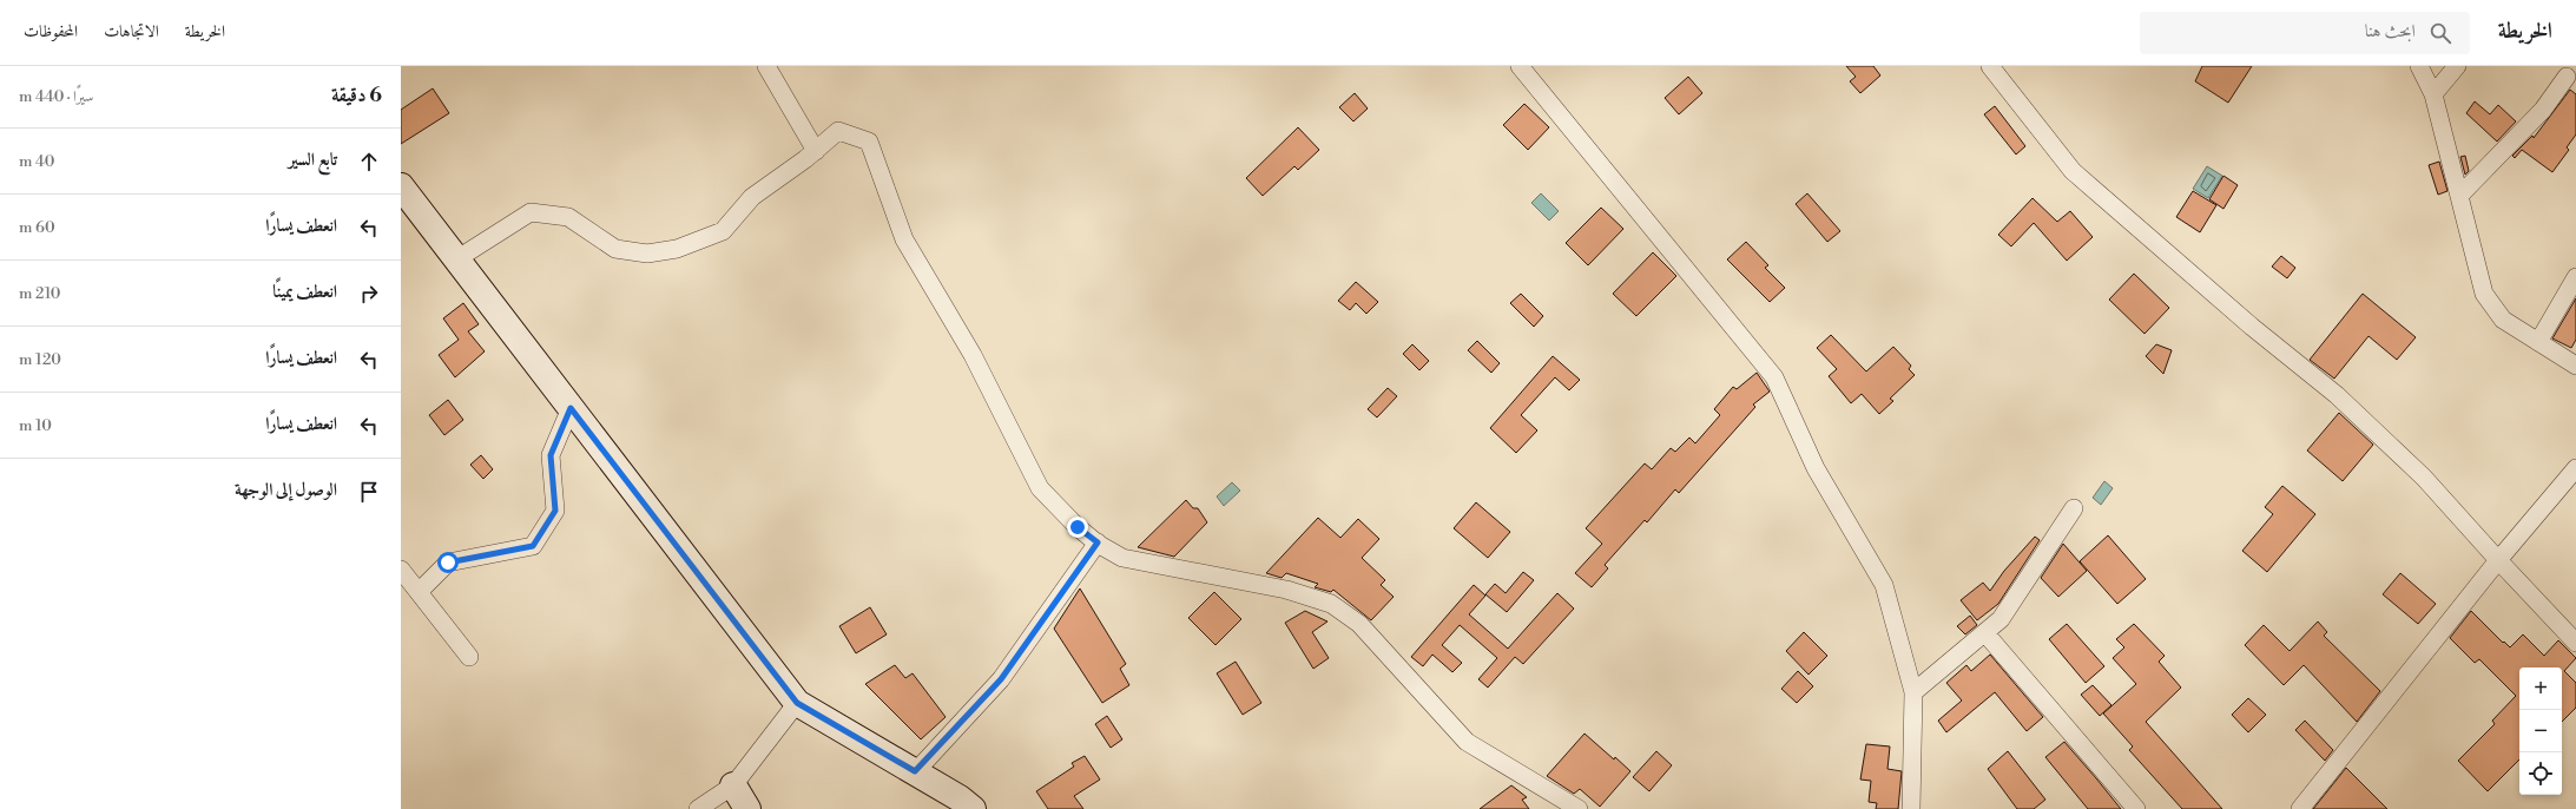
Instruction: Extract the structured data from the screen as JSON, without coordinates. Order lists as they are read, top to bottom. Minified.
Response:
{"page":{"header":"الخريطة","search":"ابحث هنا","nav":["الخريطة","الاتجاهات","المحفوظات"],"heading":["6 دقيقة","سيرًا · 440 m"],"list":[["تابع السير","40 m"],["انعطف يسارًا","60 m"],["انعطف يمينًا","210 m"],["انعطف يسارًا","120 m"],["انعطف يسارًا","10 m"],"الوصول إلى الوجهة"],"map_buttons":["+","−"]}}
